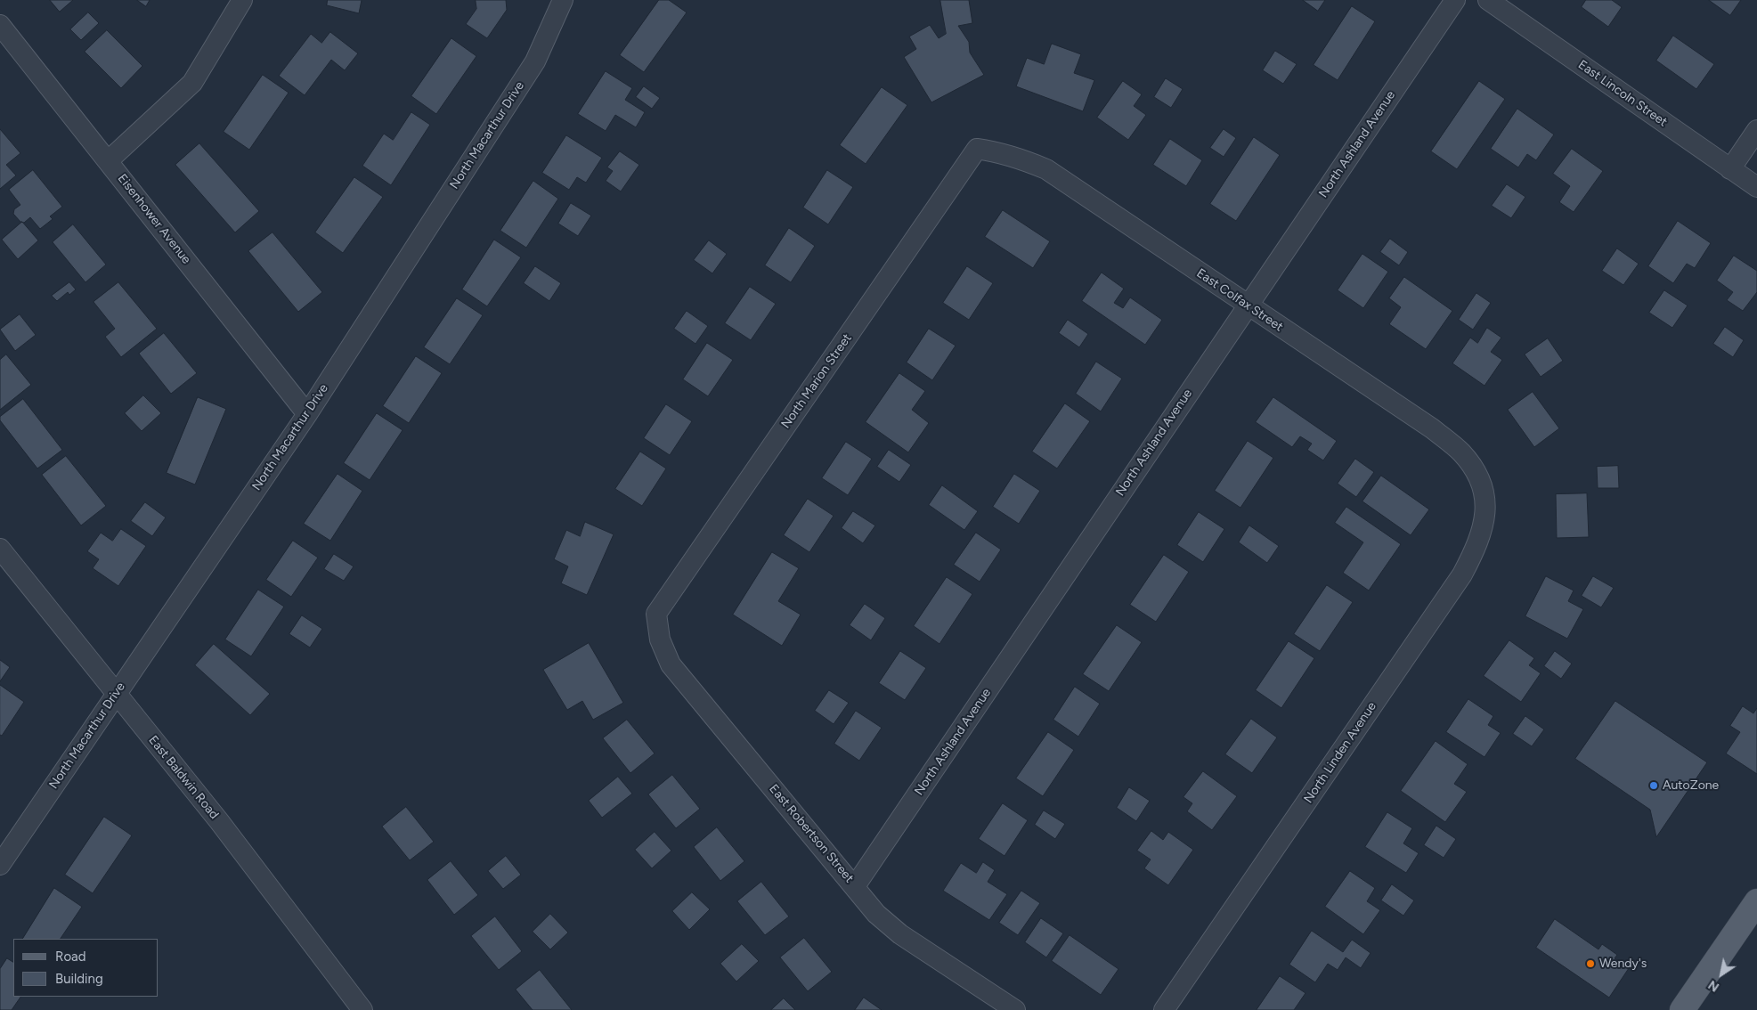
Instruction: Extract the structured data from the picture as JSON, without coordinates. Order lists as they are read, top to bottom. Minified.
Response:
{"streets":{"street":["East Lincoln Street","North Macarthur Drive","North Ashland Avenue","Eisenhower Avenue","East Colfax Street","North Marion Street","North Linden Avenue","East Baldwin Road","East Robertson Street"]},"crossings":[["North Macarthur Drive","Eisenhower Avenue"],["North Macarthur Drive","East Baldwin Road"],["North Ashland Avenue","East Colfax Street"],["North Ashland Avenue","East Robertson Street"],["East Colfax Street","North Marion Street"],["East Colfax Street","North Linden Avenue"],["North Marion Street","East Robertson Street"]],"places":["AutoZone","Wendy's"],"legend":["Road","Building"],"north":"bottom left"}
